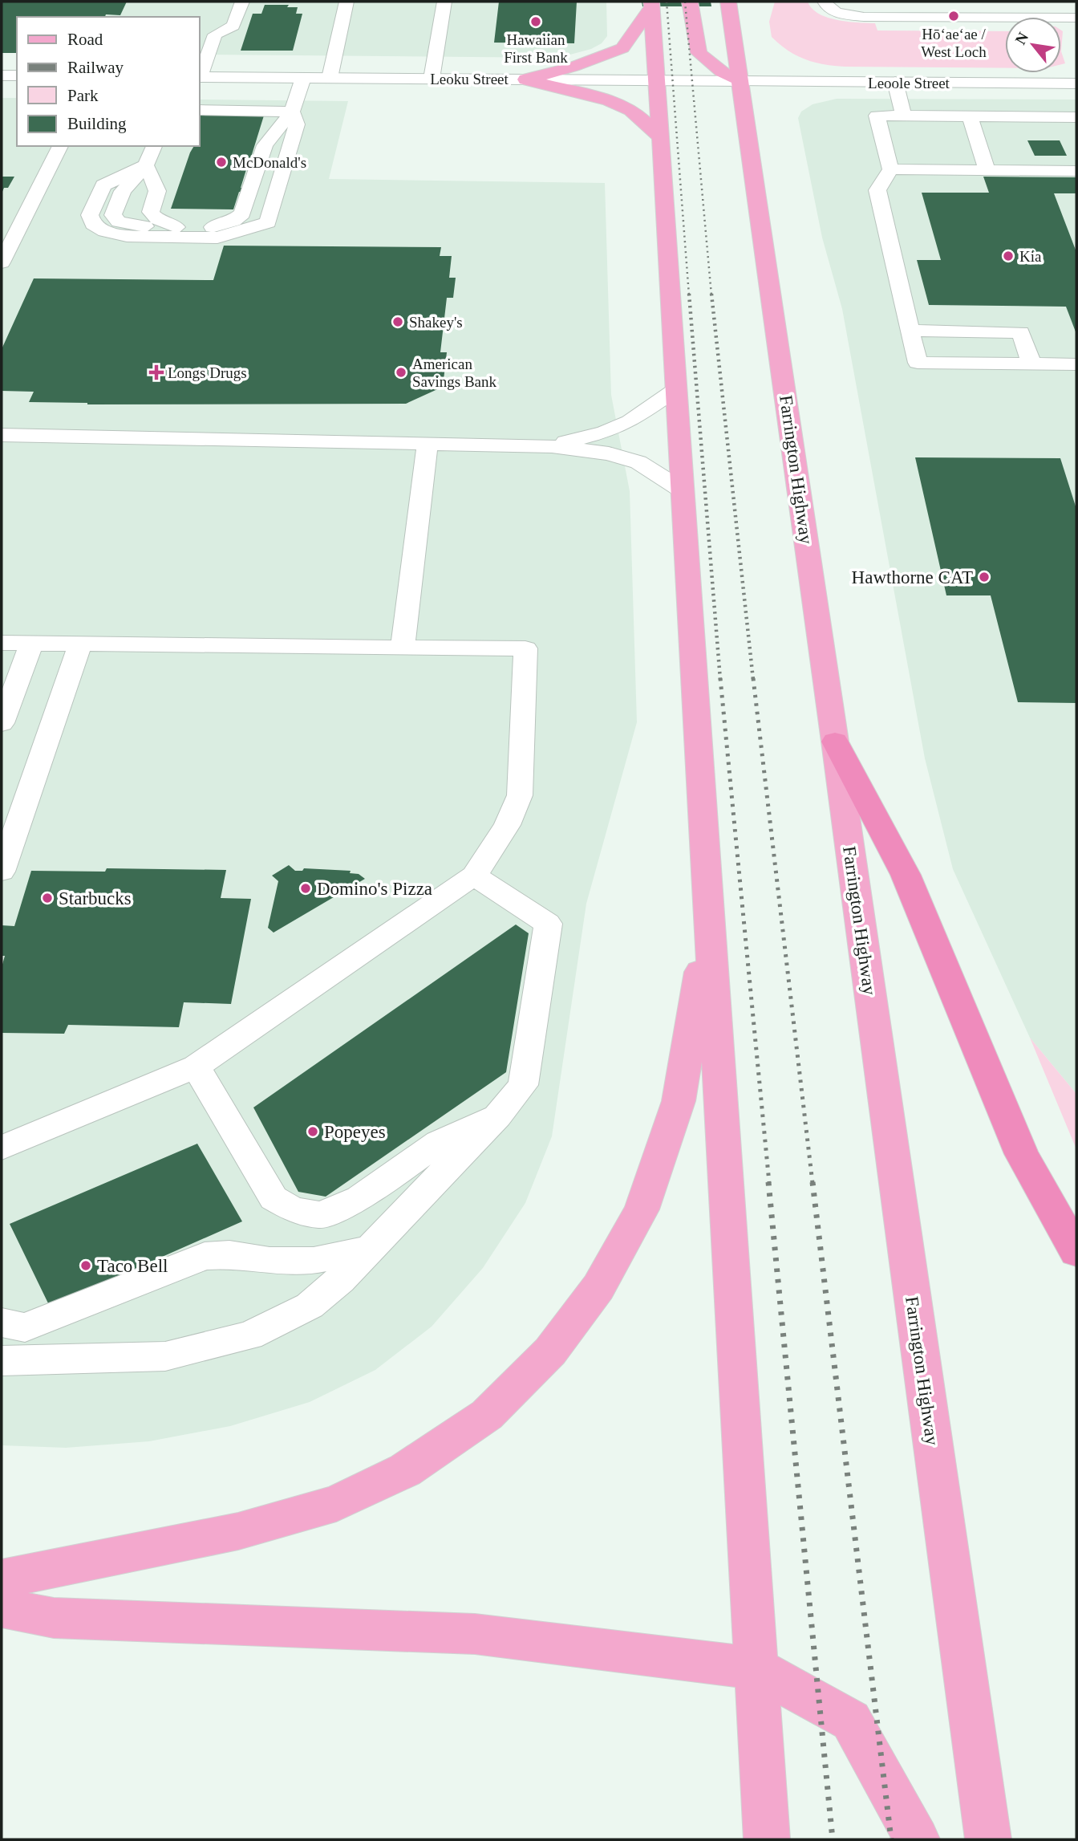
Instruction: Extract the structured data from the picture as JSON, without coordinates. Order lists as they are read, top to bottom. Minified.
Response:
{"streets":{"main road":["Farrington Highway"],"street":["Leoku Street","Leoole Street"]},"crossings":[["Leoku Street","Leoole Street"],["Leoku Street","Farrington Highway"],["Leoole Street","Farrington Highway"]],"places":{"other":["Hō‘ae‘ae / West Loch","Hawaiian First Bank","McDonald's","Kia","Shakey's","American Savings Bank","Hawthorne CAT","Domino's Pizza","Starbucks","Popeyes","Taco Bell"],"health":["Longs Drugs"]},"legend":["Road","Railway","Park","Building"],"north":"top left"}
